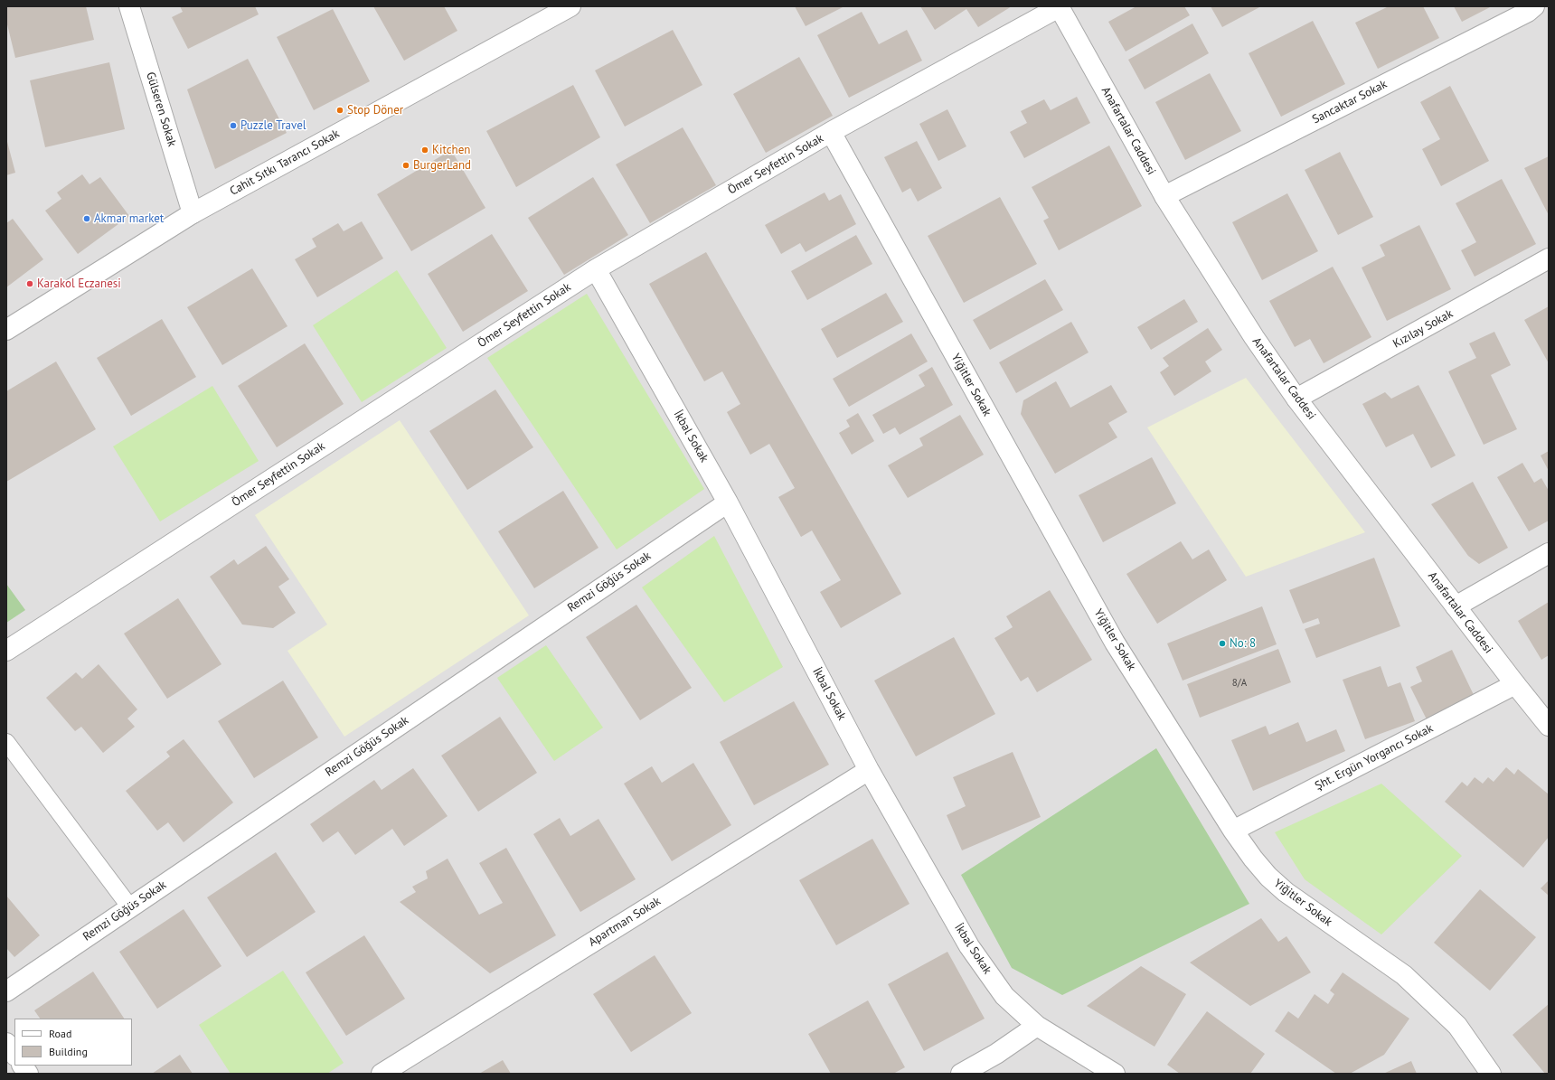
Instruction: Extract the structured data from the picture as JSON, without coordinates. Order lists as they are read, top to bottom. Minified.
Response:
{"streets":{"street":["Sancaktar Sokak","Gülseren Sokak","Anafartalar Caddesi","Cahit Sıtkı Tarancı Sokak","Ömer Seyfettin Sokak","Kızılay Sokak","Yiğitler Sokak","İkbal Sokak","Remzi Göğüs Sokak","Şht. Ergün Yorgancı Sokak","Apartman Sokak"]},"crossings":[["Sancaktar Sokak","Anafartalar Caddesi"],["Gülseren Sokak","Cahit Sıtkı Tarancı Sokak"],["Anafartalar Caddesi","Ömer Seyfettin Sokak"],["Anafartalar Caddesi","Kızılay Sokak"],["Anafartalar Caddesi","Şht. Ergün Yorgancı Sokak"],["Ömer Seyfettin Sokak","Yiğitler Sokak"],["Ömer Seyfettin Sokak","İkbal Sokak"],["Yiğitler Sokak","Şht. Ergün Yorgancı Sokak"],["İkbal Sokak","Remzi Göğüs Sokak"],["İkbal Sokak","Apartman Sokak"]],"places":["Stop Döner","Puzzle Travel","Kitchen","BurgerLand","Akmar market","Karakol Eczanesi","No: 8"],"house_numbers":["8/A"],"legend":["Road","Building"]}
